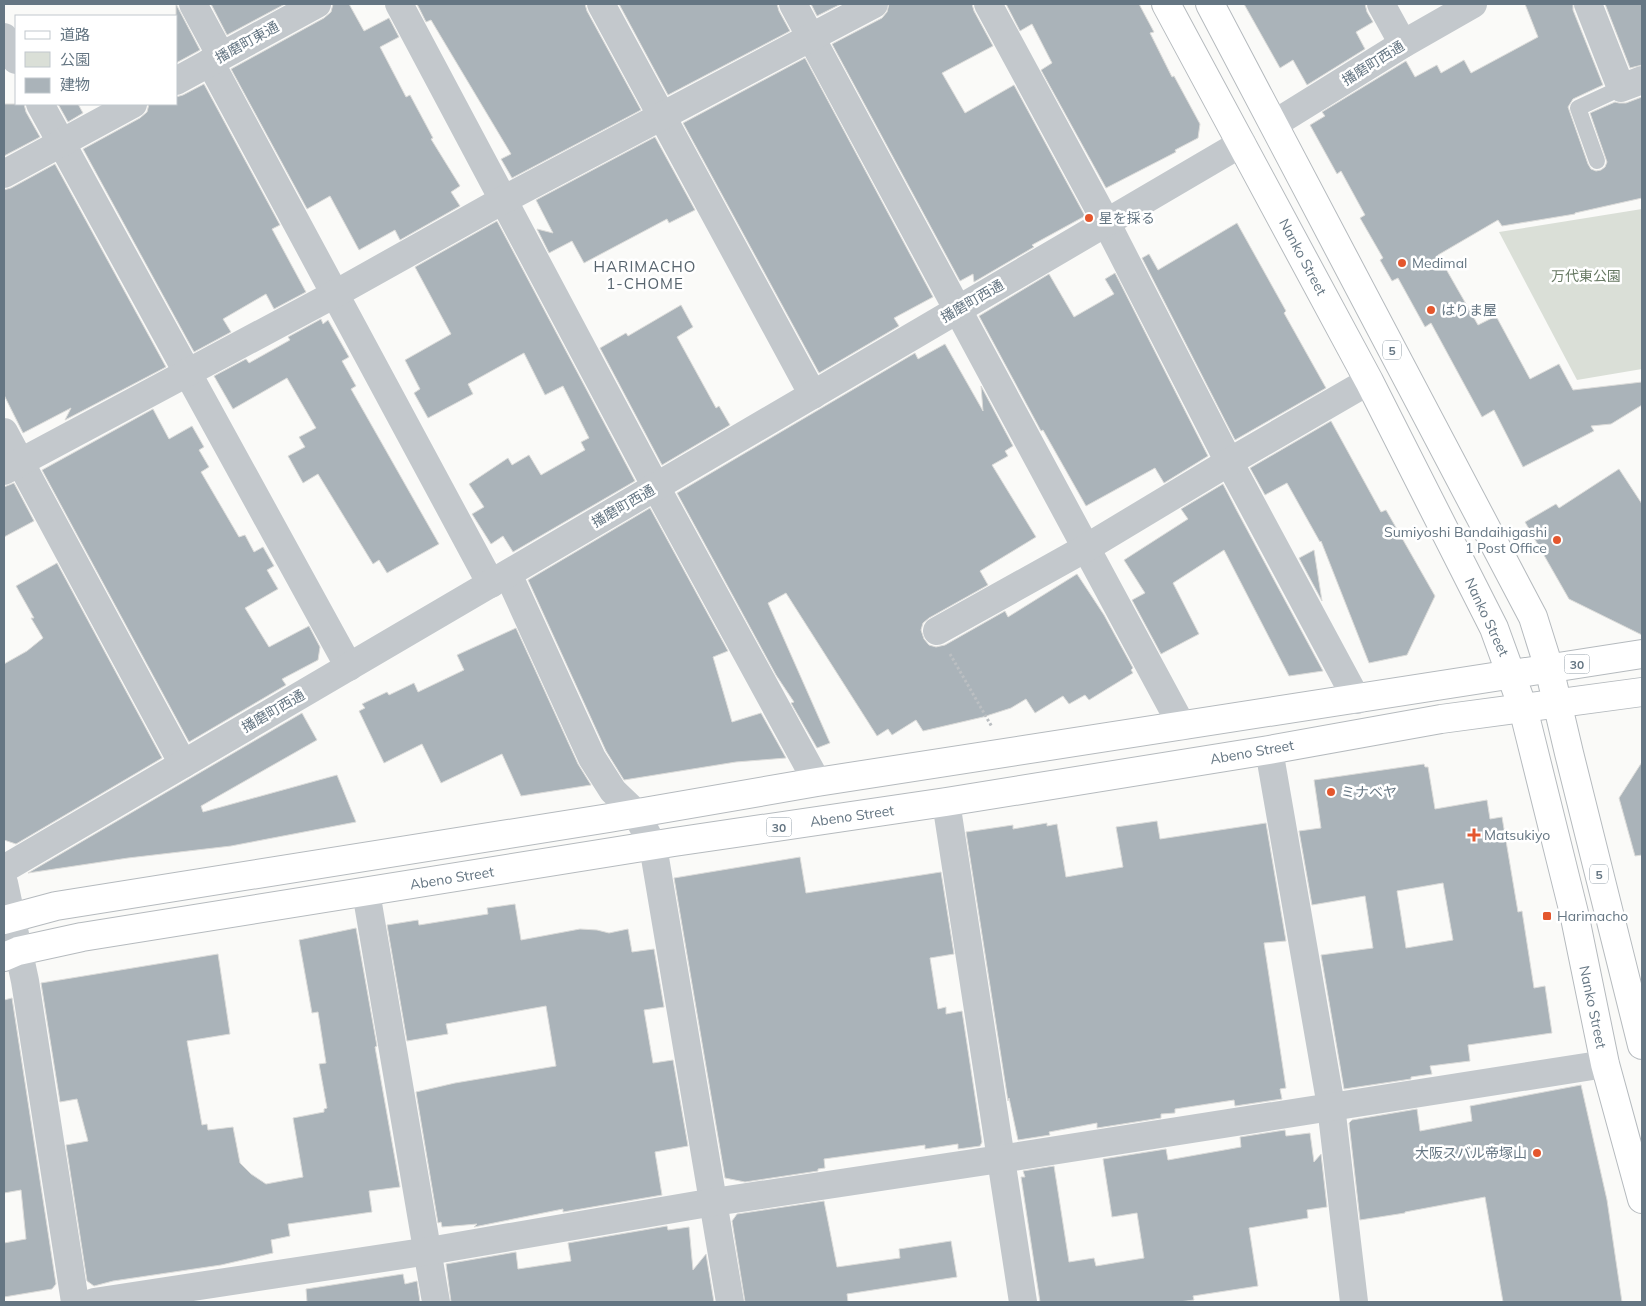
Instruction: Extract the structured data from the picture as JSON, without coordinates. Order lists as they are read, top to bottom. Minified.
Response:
{"streets":{"main road":["Nanko Street","5","30","Abeno Street"],"street":["播磨町東通","播磨町西通"]},"crossings":[["播磨町西通","Nanko Street"],["播磨町西通","5"],["Nanko Street","30"],["Nanko Street","Abeno Street"],["5","30"],["5","Abeno Street"]],"districts":["HARIMACHO 1-CHOME"],"parks":["万代東公園"],"places":{"other":["星を採る","Medimal","はりま屋","Sumiyoshi Bandaihigashi 1 Post Office","ミナベヤ","大阪スバル帝塚山"],"health":["Matsukiyo"],"transit":["Harimacho"]},"legend":["道路","公園","建物"]}
